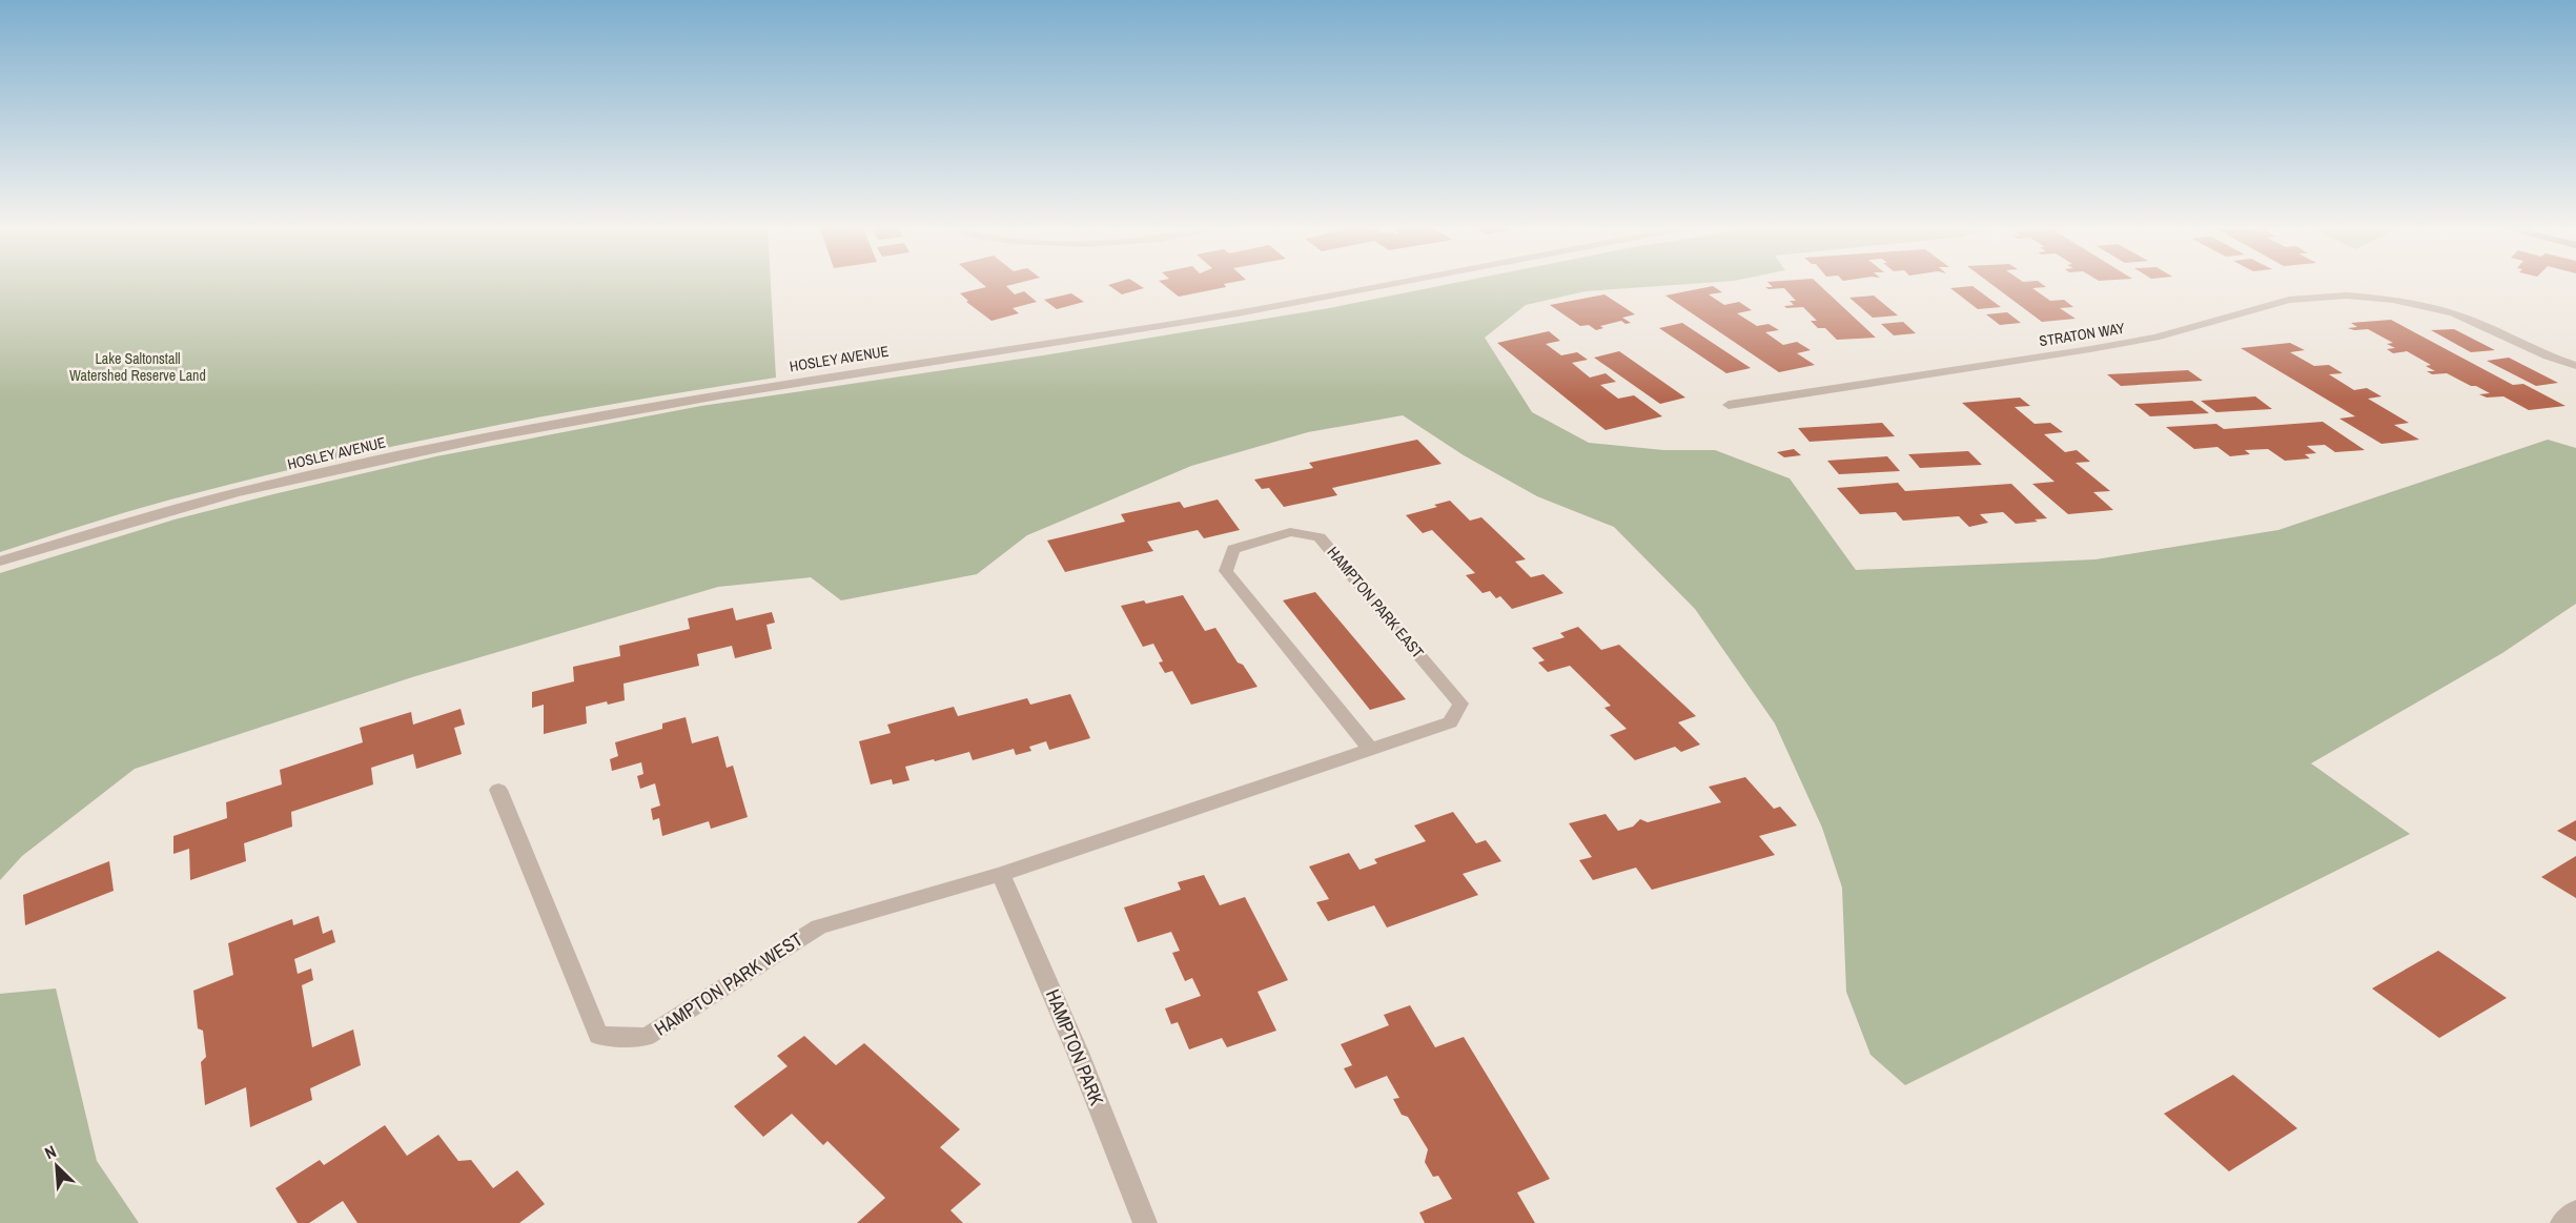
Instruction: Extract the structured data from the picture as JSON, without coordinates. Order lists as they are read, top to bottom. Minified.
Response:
{"streets":{"street":["STRATON WAY","HOSLEY AVENUE","HAMPTON PARK EAST","HAMPTON PARK WEST","HAMPTON PARK"]},"crossings":[["HAMPTON PARK EAST","HAMPTON PARK WEST"],["HAMPTON PARK EAST","HAMPTON PARK"],["HAMPTON PARK WEST","HAMPTON PARK"]],"parks":["Lake Saltonstall Watershed Reserve Land"],"north":"top left"}
